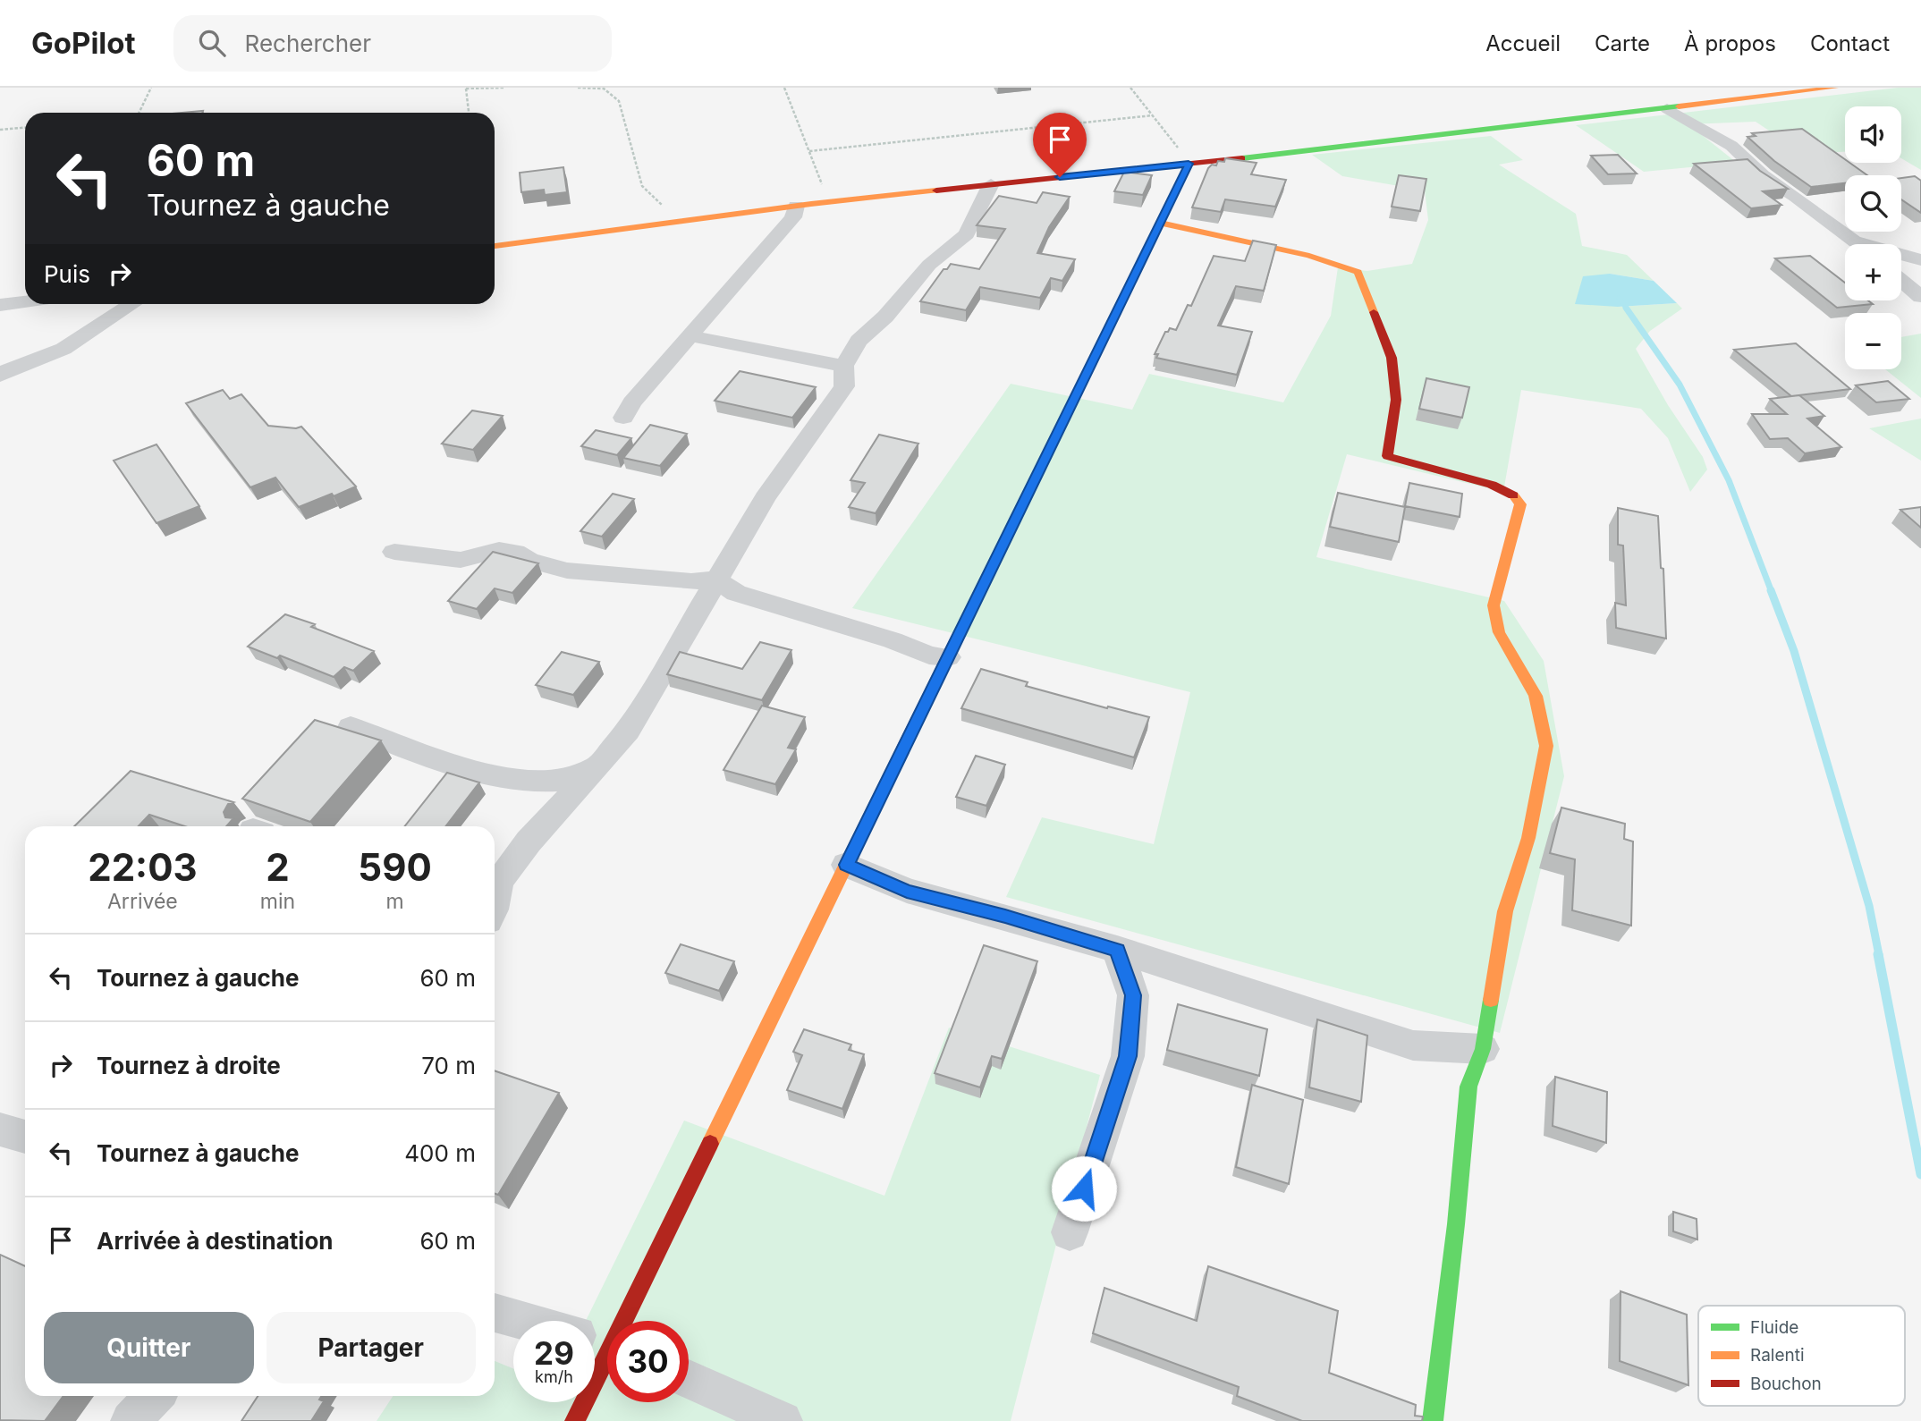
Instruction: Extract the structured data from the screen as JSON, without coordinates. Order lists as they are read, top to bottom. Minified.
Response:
{"legend":["Fluide","Ralenti","Bouchon"],"page":{"header":"GoPilot","search":"Rechercher","nav":["Accueil","Carte","À propos","Contact"],"map_buttons":["+","−"],"turn":["60 m","Tournez à gauche"],"then":"Puis","eta":["22:03","Arrivée","2","min","590","m"],"list":[{"name":"Tournez à gauche","value":"60 m"},{"name":"Tournez à droite","value":"70 m"},{"name":"Tournez à gauche","value":"400 m"},{"name":"Arrivée à destination","value":"60 m"}],"buttons":["Quitter","Partager"],"speed":"29 km/h","limit":"30"}}
